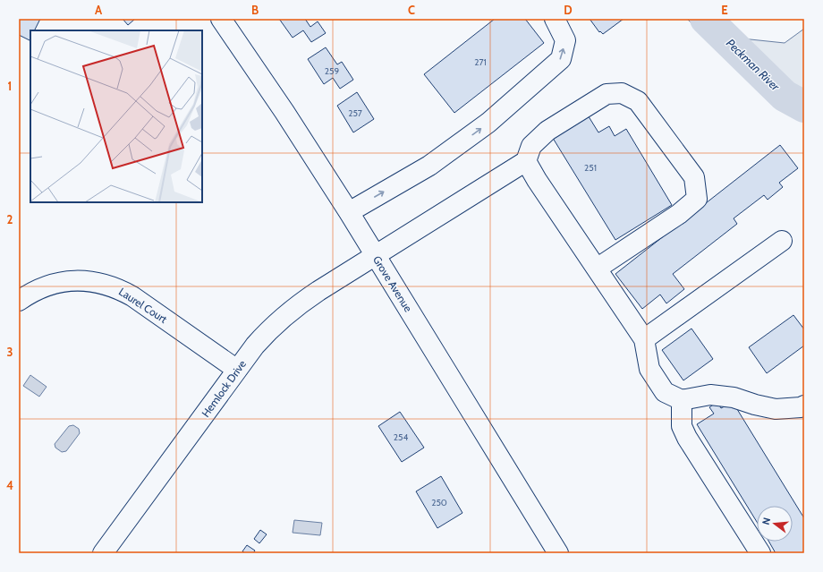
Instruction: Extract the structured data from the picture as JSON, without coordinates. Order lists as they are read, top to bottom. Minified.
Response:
{"streets":{"street":["Grove Avenue","Laurel Court","Hemlock Drive"]},"crossings":[["Grove Avenue","Hemlock Drive"],["Laurel Court","Hemlock Drive"]],"water":["Peckman River"],"house_numbers":["271","259","257","251","254","250"],"north":"left","grid":{"columns":["A","B","C","D","E"],"rows":["1","2","3","4"]}}
